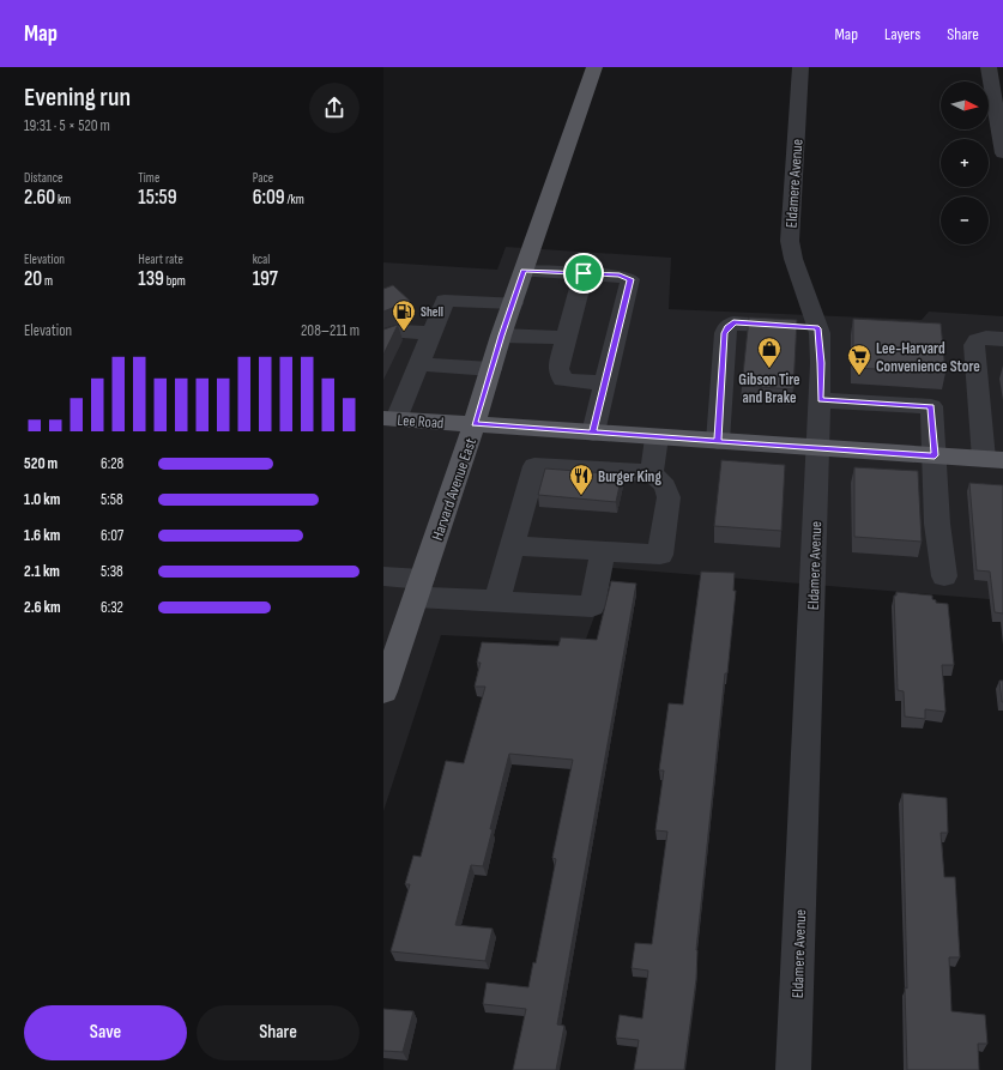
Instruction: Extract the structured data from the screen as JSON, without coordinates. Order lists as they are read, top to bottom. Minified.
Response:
{"streets":{"main road":["Lee Road","Harvard Avenue East"],"street":["Eldamere Avenue"]},"crossings":[["Eldamere Avenue","Lee Road"],["Lee Road","Harvard Avenue East"]],"places":{"fuel station":["Shell"],"shop":["Gibson Tire and Brake"],"supermarket":["Lee-Harvard Convenience Store"],"restaurant":["Burger King"]},"north":"right","page":{"header":"Map","nav":["Map","Layers","Share"],"heading":["Evening run","19:31 · 5 × 520 m"],"map_buttons":["+","−"],"stats":[["Distance","2.60 km"],["Time","15:59"],["Pace","6:09 /km"],["Elevation","20 m"],["Heart rate","139 bpm"],["kcal","197"]],"chart":["Elevation","208–211 m"],"list":[{"name":"520 m","note":"6:28"},{"name":"1.0 km","note":"5:58"},{"name":"1.6 km","note":"6:07"},{"name":"2.1 km","note":"5:38"},{"name":"2.6 km","note":"6:32"}],"buttons":["Save","Share"]}}
